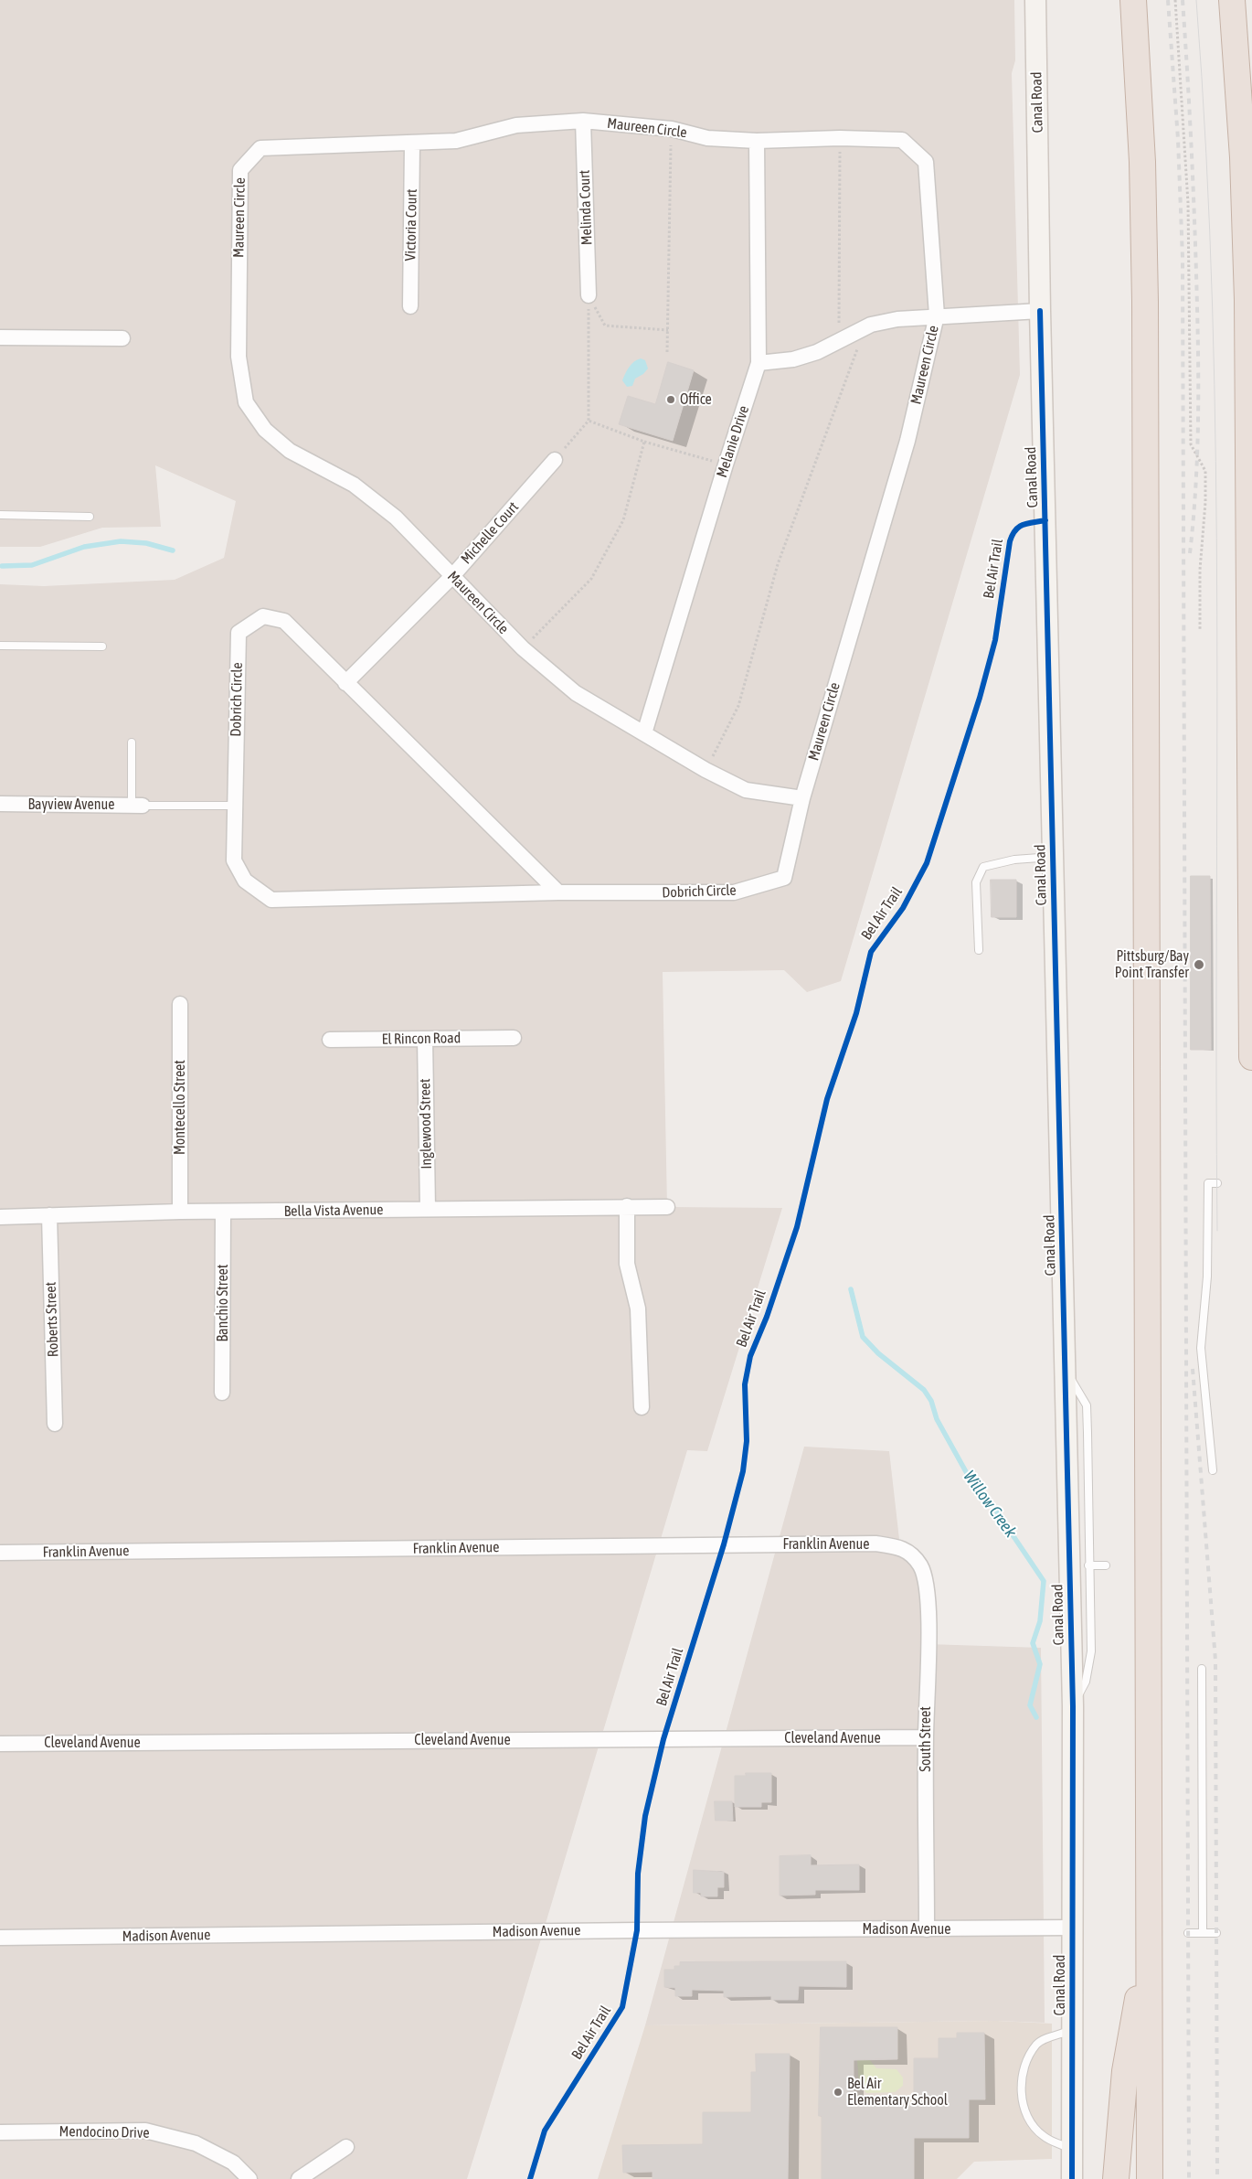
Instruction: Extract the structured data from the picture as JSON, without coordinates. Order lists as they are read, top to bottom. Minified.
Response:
{"streets":{"street":["Canal Road","Maureen Circle","Melinda Court","Victoria Court","Melanie Drive","Michelle Court","Dobrich Circle","Bayview Avenue","El Rincon Road","Montecello Street","Inglewood Street","Bella Vista Avenue","Banchio Street","Roberts Street","Franklin Avenue","Cleveland Avenue","South Street","Madison Avenue","Mendocino Drive"],"cycle path":["Bel Air Trail"]},"crossings":[["Canal Road","Madison Avenue"],["Maureen Circle","Melinda Court"],["Maureen Circle","Victoria Court"],["Maureen Circle","Melanie Drive"],["Maureen Circle","Michelle Court"],["Maureen Circle","Dobrich Circle"],["Michelle Court","Dobrich Circle"],["El Rincon Road","Inglewood Street"],["Montecello Street","Bella Vista Avenue"],["Inglewood Street","Bella Vista Avenue"],["Bella Vista Avenue","Banchio Street"],["Bella Vista Avenue","Roberts Street"],["Franklin Avenue","South Street"],["Cleveland Avenue","South Street"],["South Street","Madison Avenue"]],"water":["Willow Creek"],"places":["Office","Pittsburg/Bay Point Transfer","Bel Air Elementary School"]}
